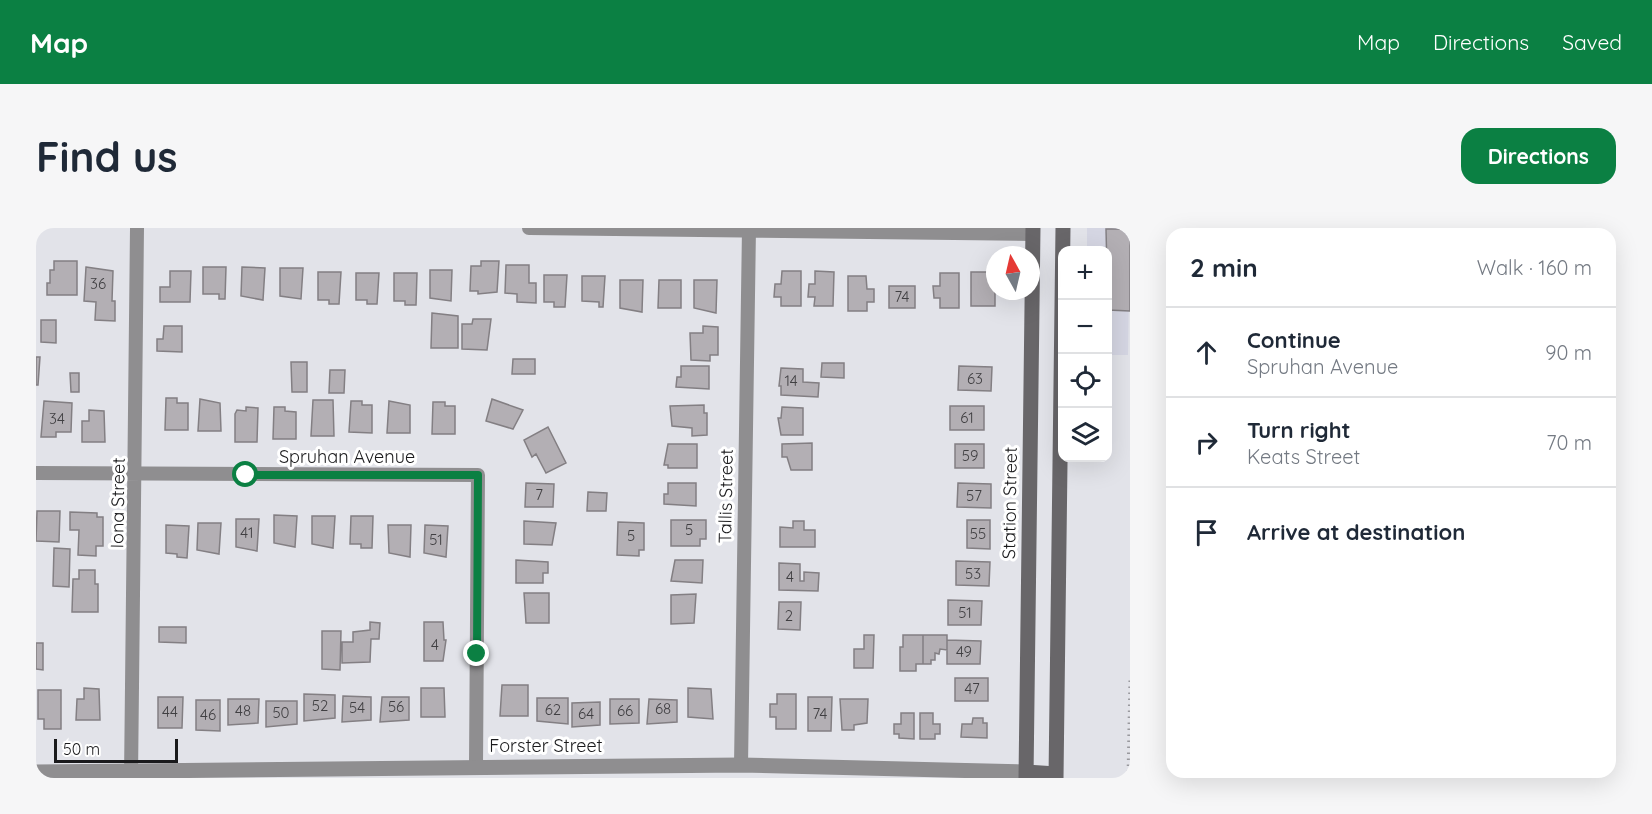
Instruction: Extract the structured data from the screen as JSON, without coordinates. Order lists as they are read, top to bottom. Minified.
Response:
{"streets":{"main road":["Station Street","Forster Street"],"street":["Spruhan Avenue","Tallis Street","Iona Street"]},"crossings":[["Spruhan Avenue","Iona Street"],["Spruhan Avenue","Forster Street"],["Tallis Street","Forster Street"],["Iona Street","Forster Street"],["Station Street","Forster Street"]],"house_numbers":["36","74","63","14","61","34","59","7","57","5","41","55","5","51","53","4","51","2","4","49","47","52","56","54","68","62","48","66","44","50","64","74","46"],"scale_bar":"50 m","north":"top","page":{"header":"Map","nav":["Map","Directions","Saved"],"buttons":"Directions","title":"Find us","heading":["2 min","Walk · 160 m"],"map_buttons":["+","−"],"list":[["Continue","Spruhan Avenue","90 m"],["Turn right","Keats Street","70 m"],"Arrive at destination"],"scale":"50 m"}}
